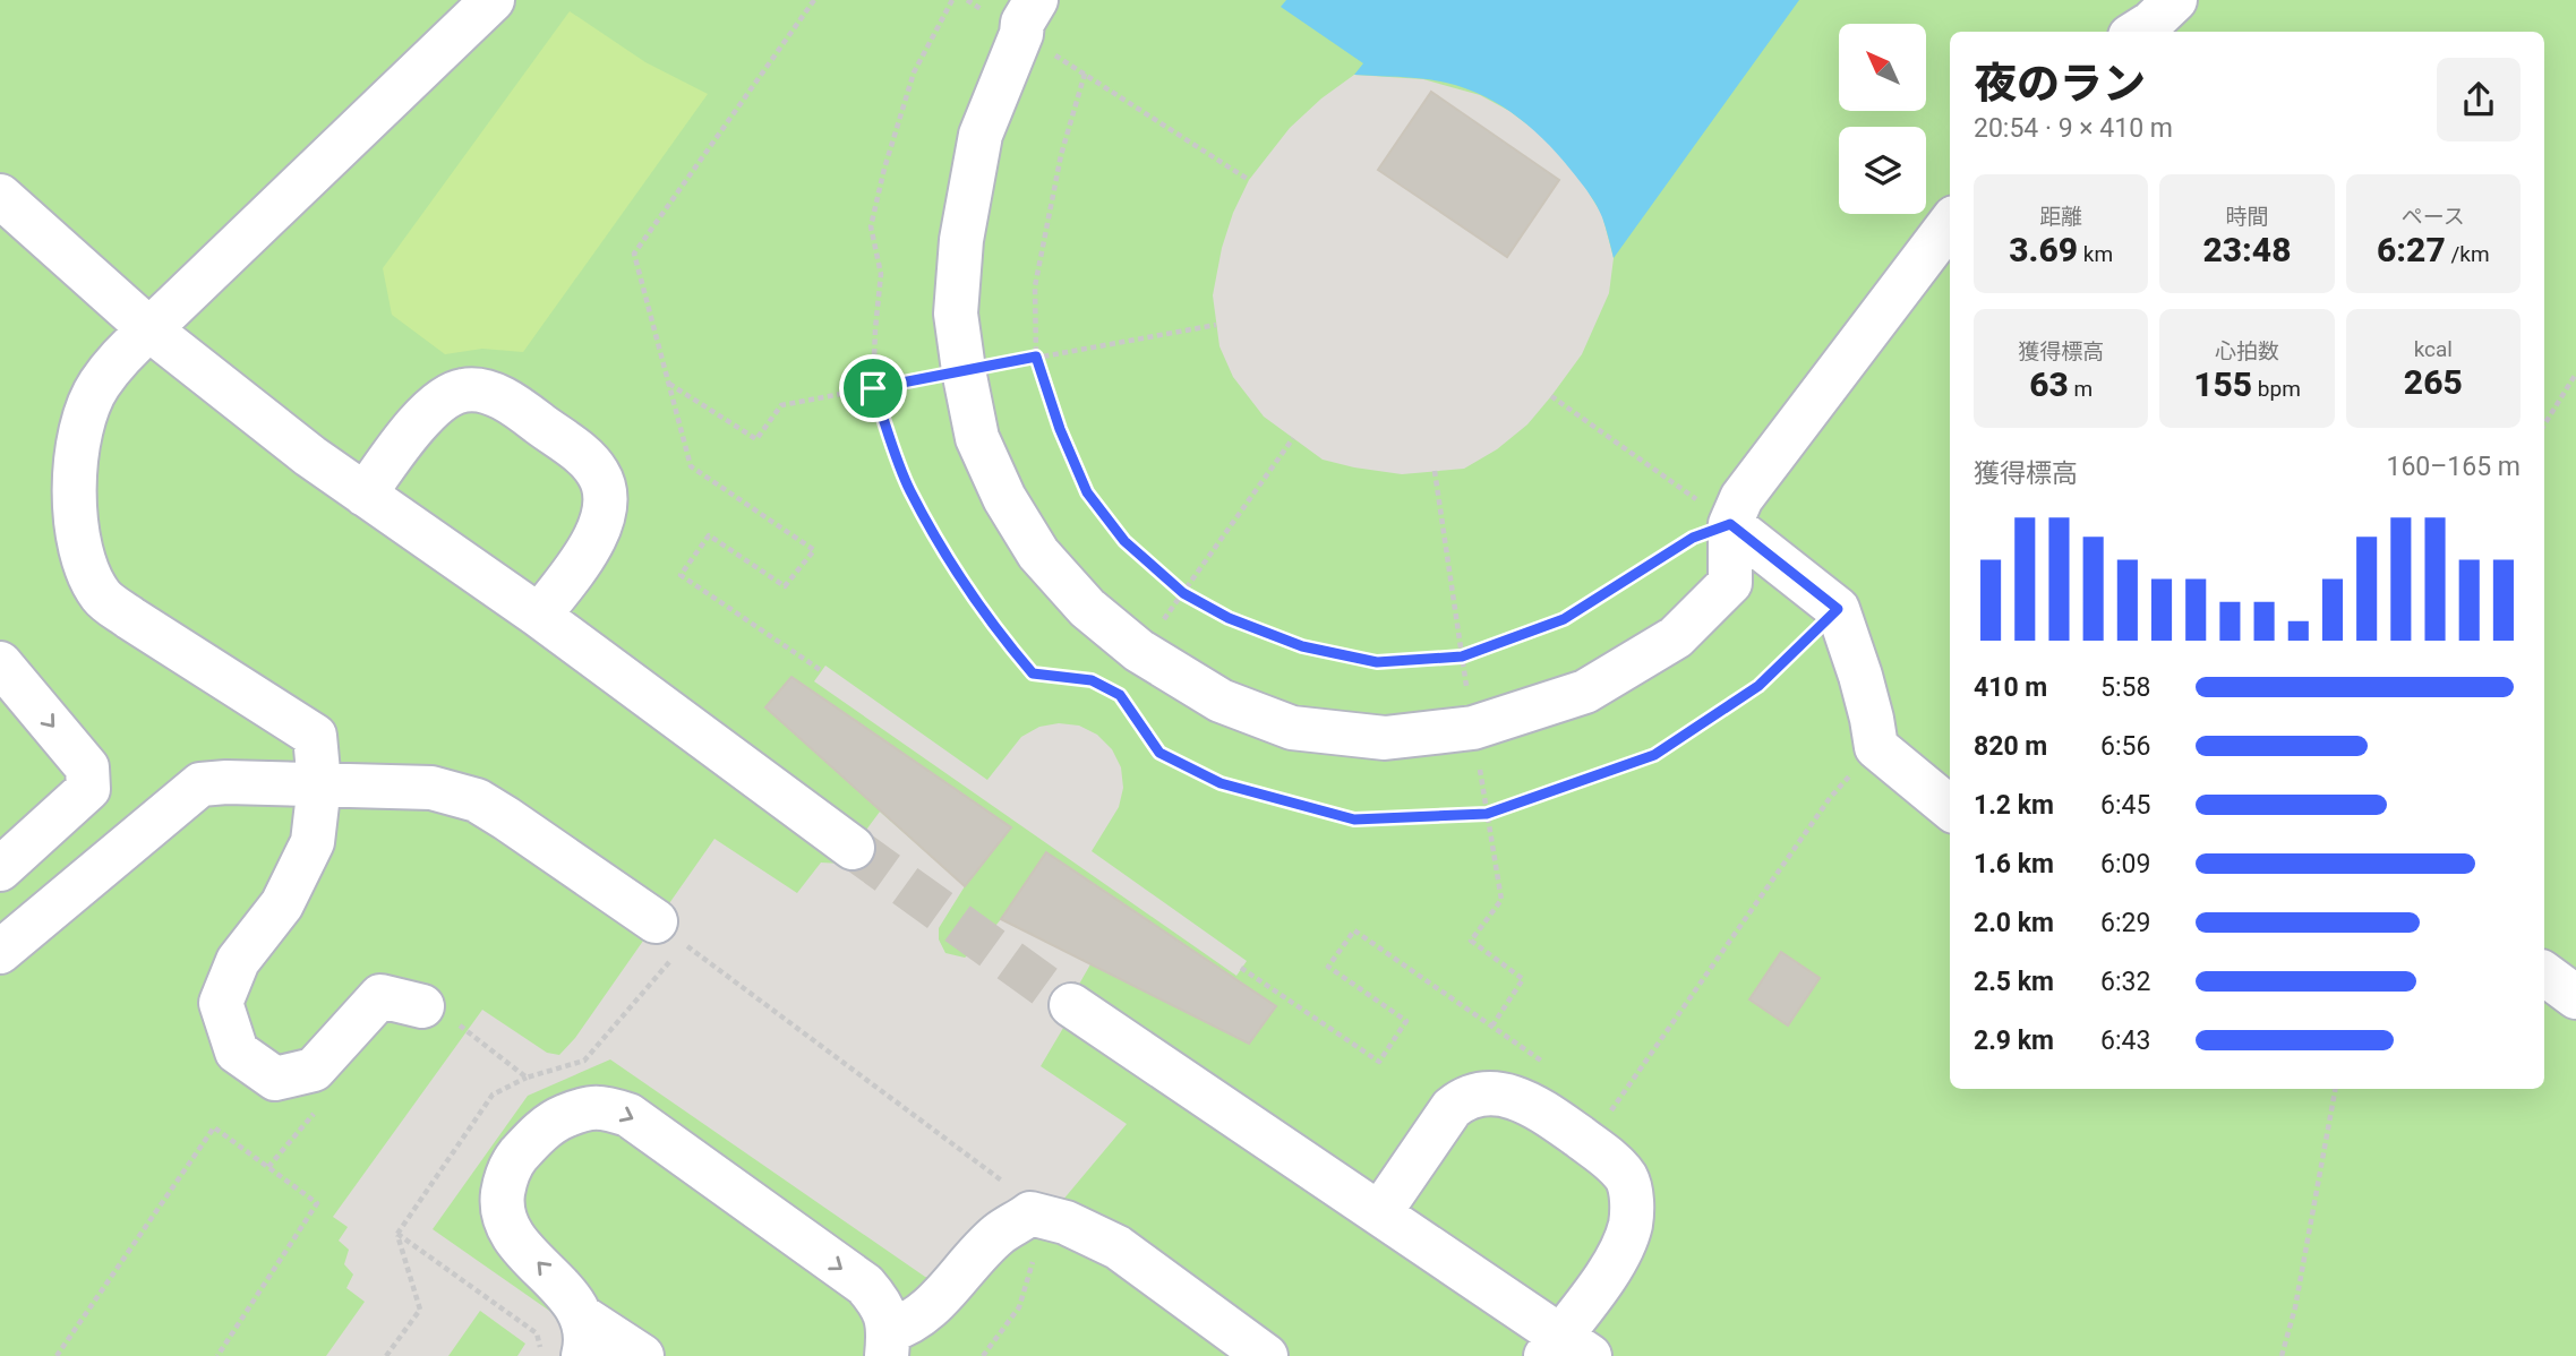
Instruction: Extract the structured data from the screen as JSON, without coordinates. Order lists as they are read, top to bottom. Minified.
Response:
{"north":"top left","page":{"heading":["夜のラン","20:54 · 9 × 410 m"],"stats":[["距離","3.69 km"],["時間","23:48"],["ペース","6:27 /km"],["獲得標高","63 m"],["心拍数","155 bpm"],["kcal","265"]],"chart":["獲得標高","160–165 m"],"list":[{"name":"410 m","note":"5:58"},{"name":"820 m","note":"6:56"},{"name":"1.2 km","note":"6:45"},{"name":"1.6 km","note":"6:09"},{"name":"2.0 km","note":"6:29"},{"name":"2.5 km","note":"6:32"},{"name":"2.9 km","note":"6:43"}]}}
